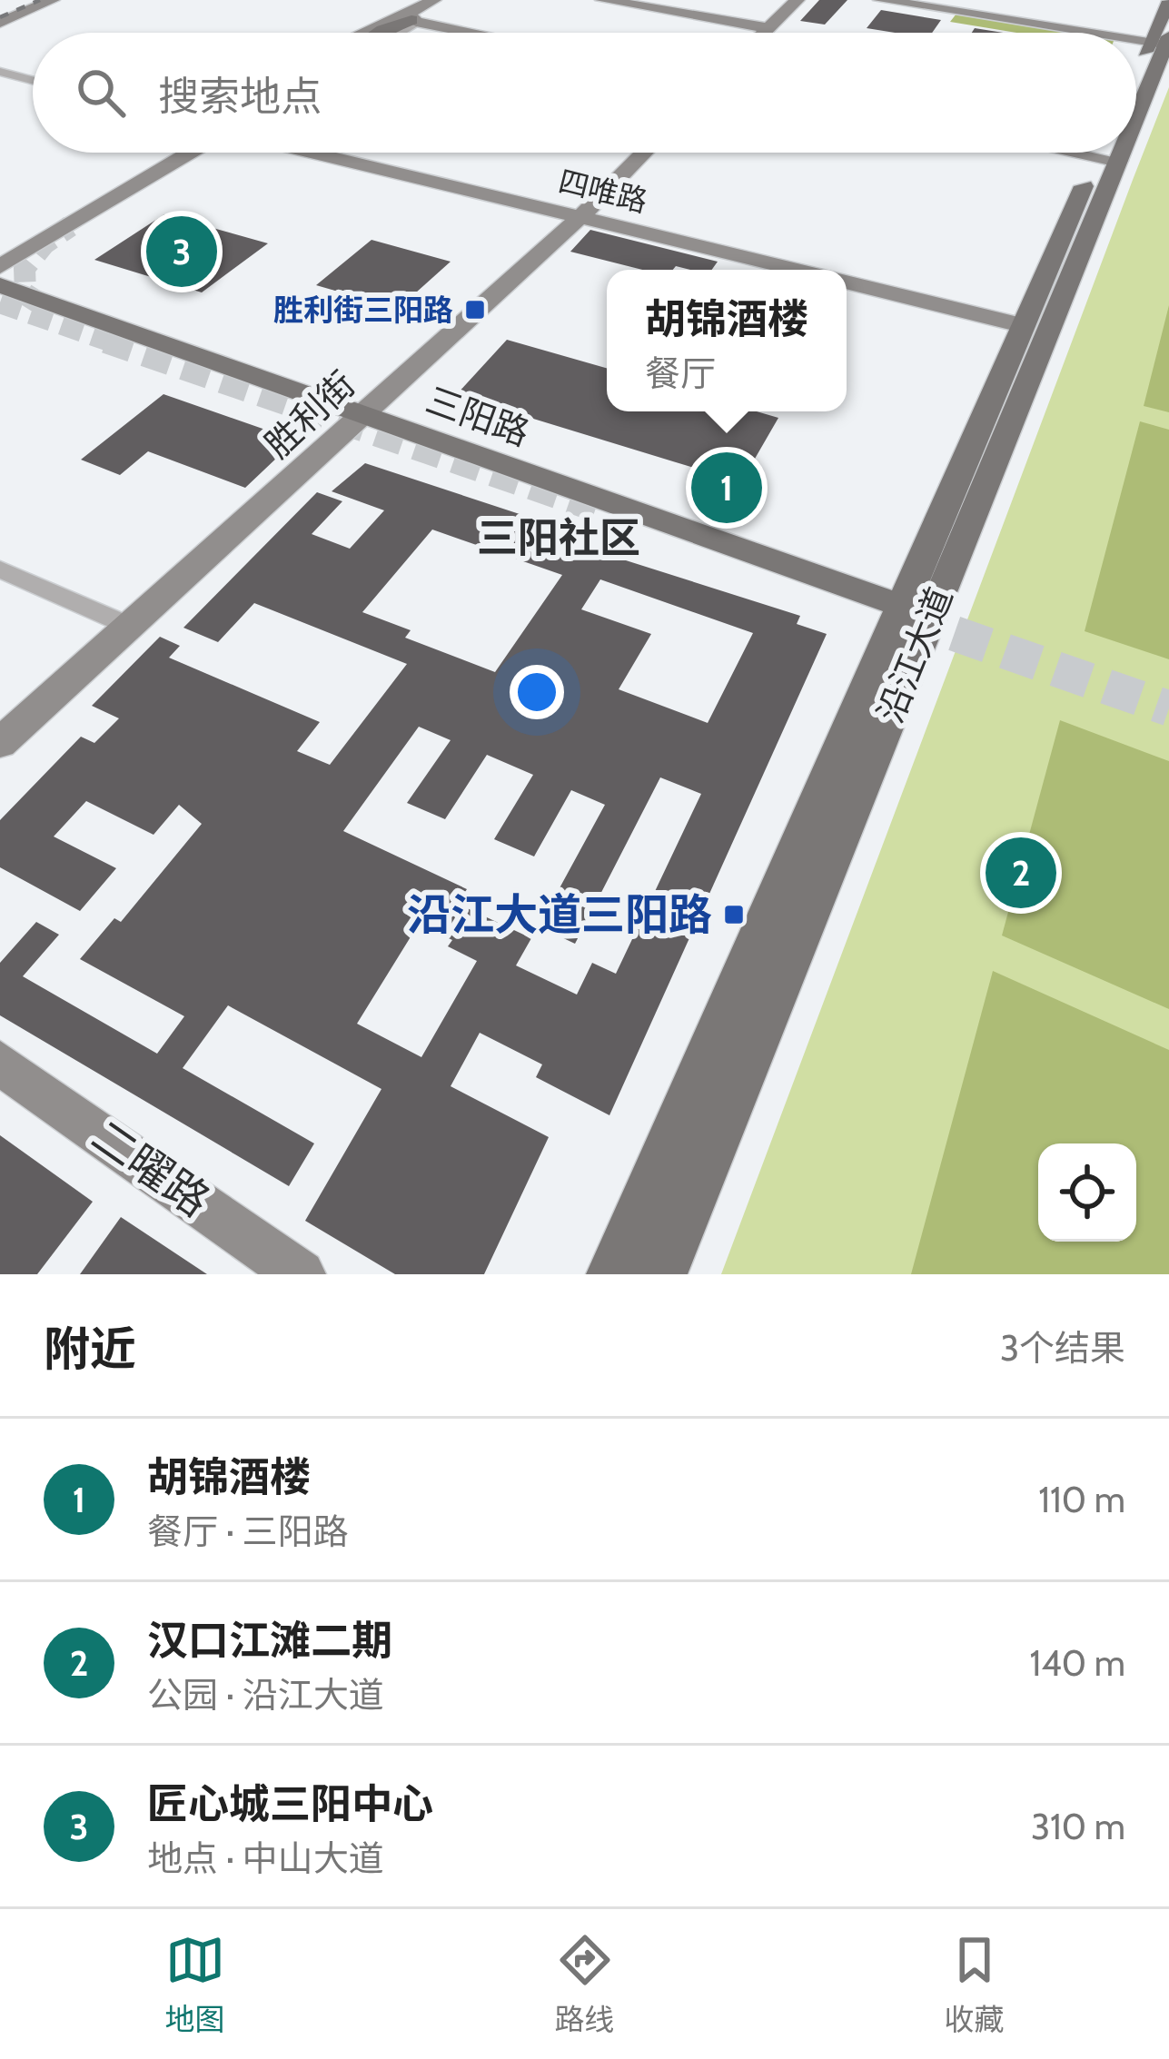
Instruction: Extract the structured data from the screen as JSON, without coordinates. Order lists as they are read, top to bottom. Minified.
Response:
{"streets":{"main road":["三阳路","沿江大道"],"street":["四唯路","胜利街","二曜路"]},"crossings":[["四唯路","胜利街"],["四唯路","沿江大道"],["胜利街","三阳路"],["三阳路","沿江大道"]],"districts":["三阳社区"],"places":{"transit":["胜利街三阳路","沿江大道三阳路"]},"page":{"search":"搜索地点","pins":["3","1","2"],"popup":["胡锦酒楼","餐厅"],"heading":["附近","3个结果"],"list":[{"mark":"1","name":"胡锦酒楼","note":"餐厅 · 三阳路","value":"110 m"},{"mark":"2","name":"汉口江滩二期","note":"公园 · 沿江大道","value":"140 m"},{"mark":"3","name":"匠心城三阳中心","note":"地点 · 中山大道","value":"310 m"}],"nav":["地图","路线","收藏"]}}
